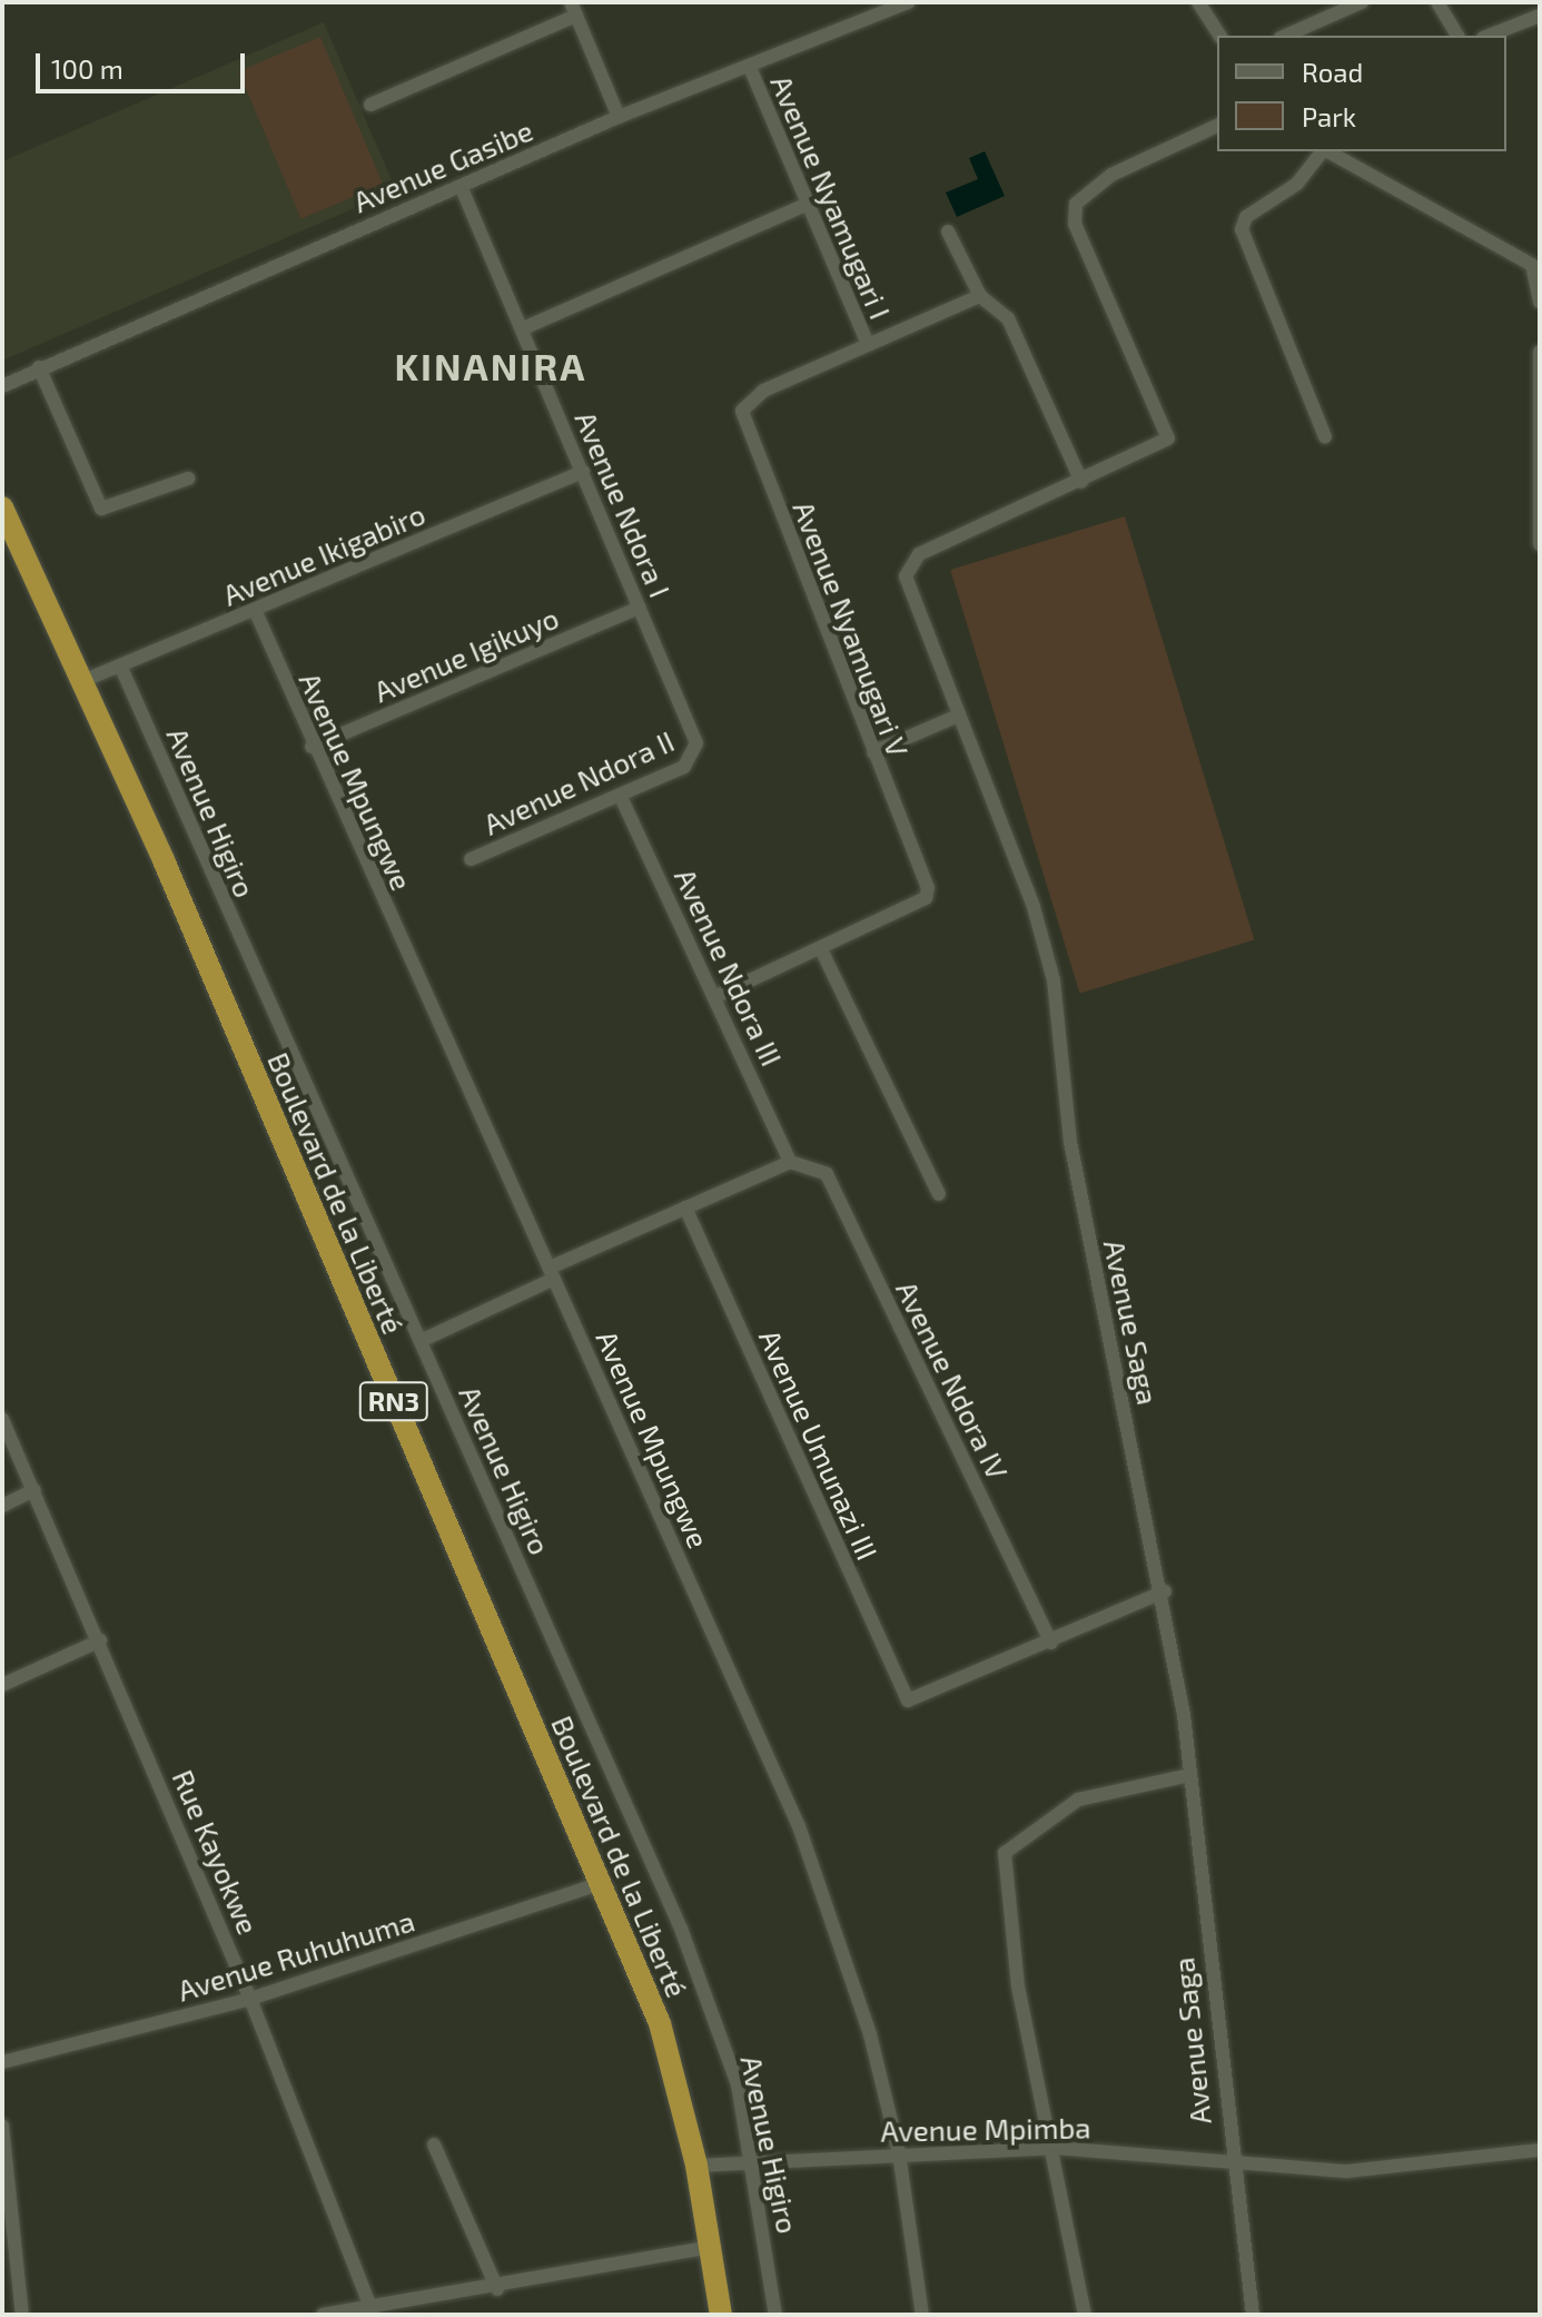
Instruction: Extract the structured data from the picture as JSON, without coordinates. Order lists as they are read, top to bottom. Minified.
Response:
{"streets":{"highway":["Boulevard de la Liberté","RN3"],"street":["Avenue Gasibe","Avenue Nyamugari I","Avenue Ndora I","Avenue Ikigabiro","Avenue Nyamugari V","Avenue Igikuyo","Avenue Mpungwe","Avenue Ndora II","Avenue Higiro","Avenue Ndora III","Avenue Saga","Avenue Ndora IV","Avenue Umunazi III","Rue Kayokwe","Avenue Ruhuhuma","Avenue Mpimba"]},"crossings":[["Avenue Gasibe","Avenue Nyamugari I"],["Avenue Gasibe","Avenue Ndora I"],["Avenue Nyamugari I","Avenue Nyamugari V"],["Avenue Ndora I","Avenue Ikigabiro"],["Avenue Ndora I","Avenue Igikuyo"],["Avenue Ndora I","Avenue Ndora II"],["Avenue Ikigabiro","Avenue Mpungwe"],["Avenue Ikigabiro","Avenue Higiro"],["Avenue Ikigabiro","Boulevard de la Liberté"],["Avenue Nyamugari V","Avenue Ndora III"],["Avenue Igikuyo","Avenue Mpungwe"],["Avenue Mpungwe","Avenue Mpimba"],["Avenue Ndora II","Avenue Ndora III"],["Avenue Higiro","Avenue Mpimba"],["Avenue Ndora III","Avenue Ndora IV"],["Boulevard de la Liberté","Avenue Ruhuhuma"],["Boulevard de la Liberté","Avenue Mpimba"],["Avenue Saga","Avenue Mpimba"],["Avenue Ndora IV","Avenue Umunazi III"],["Rue Kayokwe","Avenue Ruhuhuma"]],"districts":["KINANIRA"],"legend":["Road","Park"],"scale_bar":"100 m"}
